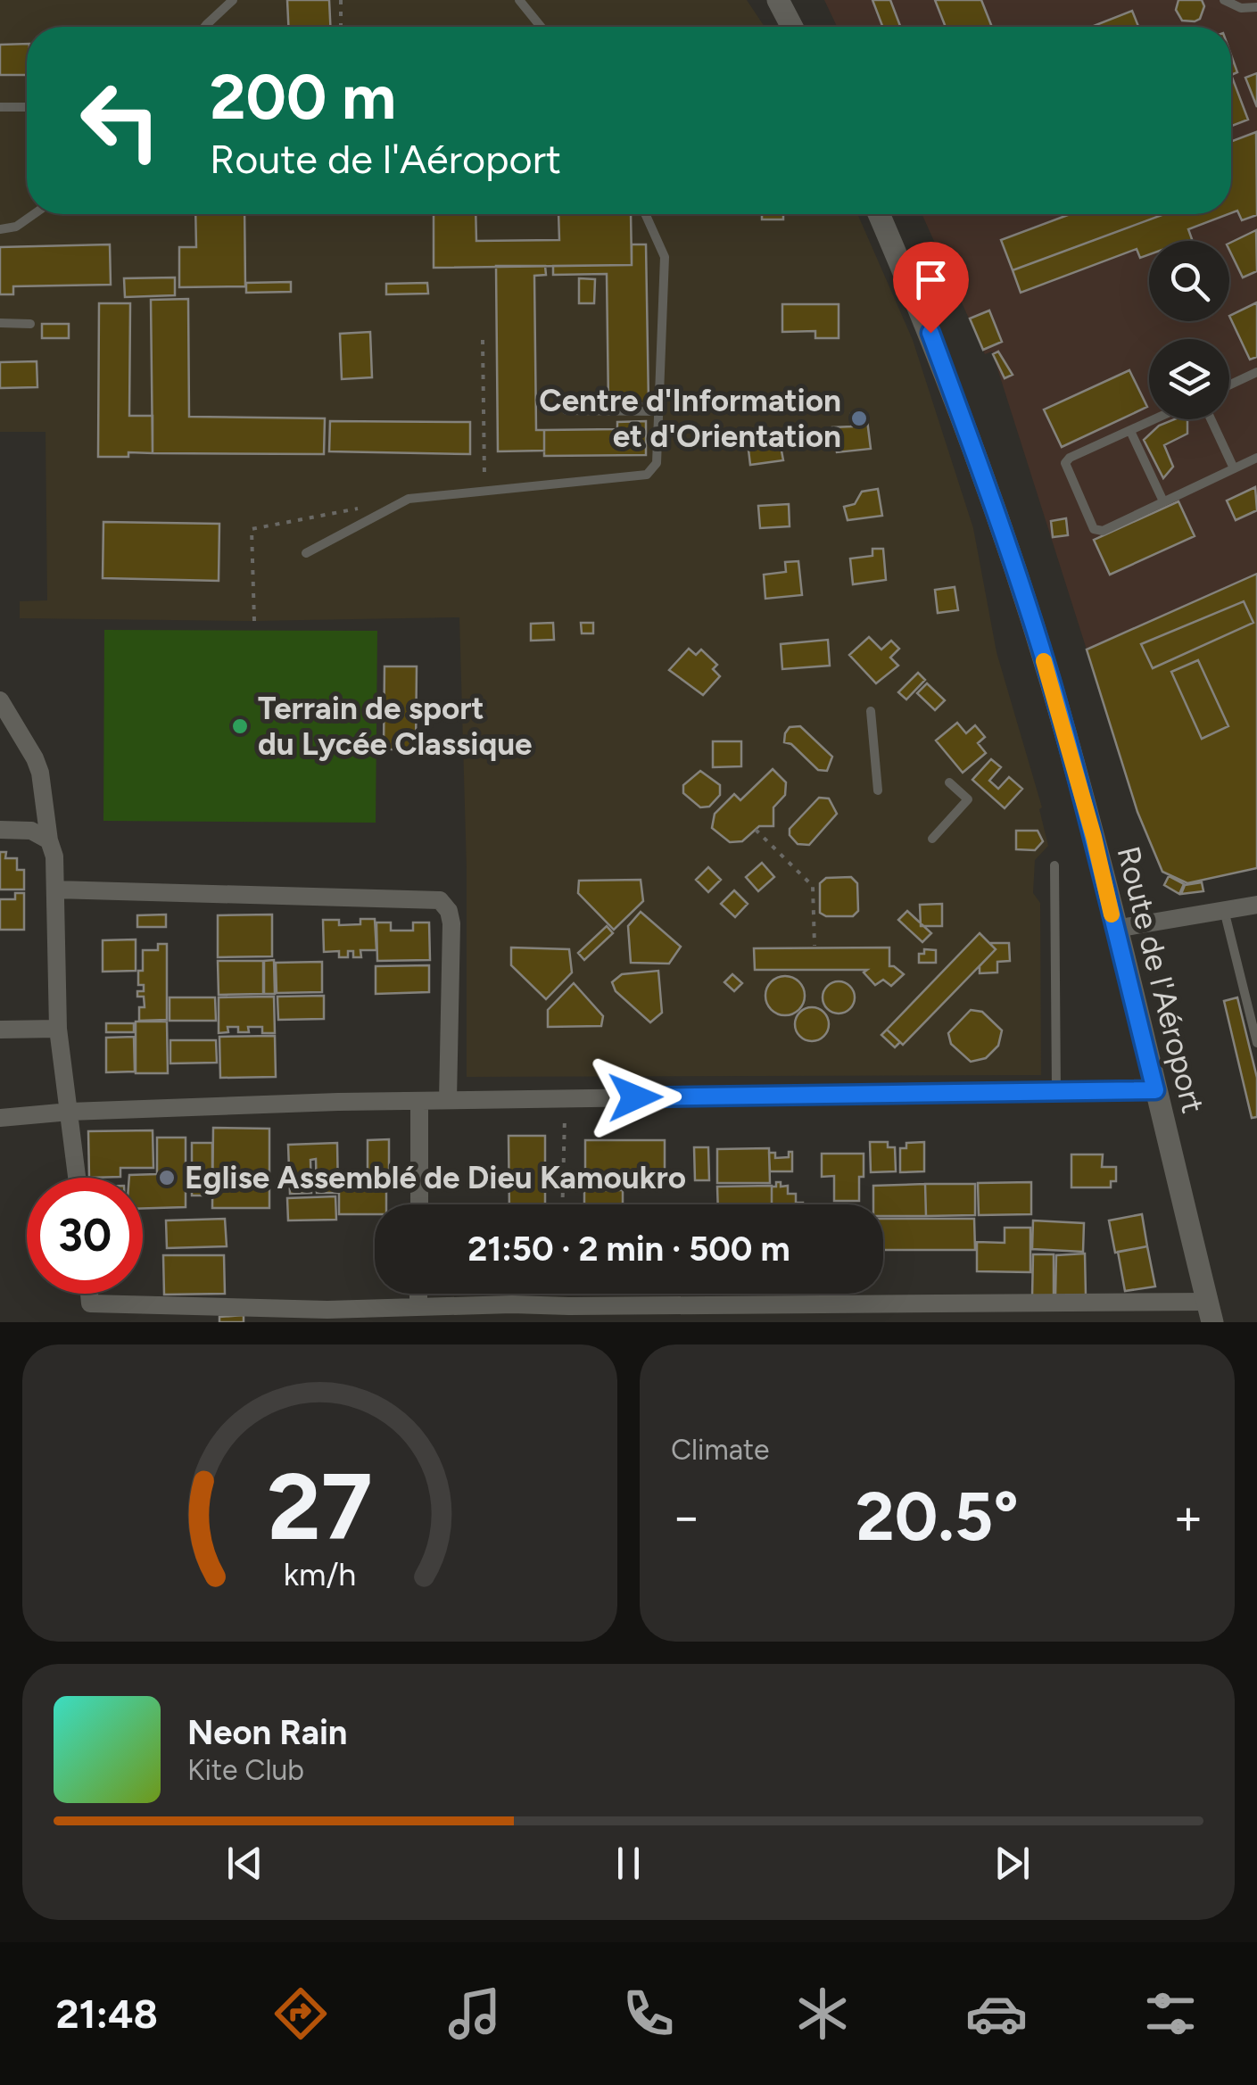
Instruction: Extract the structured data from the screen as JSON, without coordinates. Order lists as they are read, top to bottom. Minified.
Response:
{"streets":{"main road":["Route de l'Aéroport"]},"places":["Centre d'Information et d'Orientation","Terrain de sport du Lycée Classique","Eglise Assemblé de Dieu Kamoukro"],"page":{"turn":["200 m","Route de l'Aéroport"],"limit":"30","trip":"21:50 · 2 min · 500 m","tile":"Climate","heat":["−","20.5°","+"],"song":["Neon Rain","Kite Club"],"tabs":"21:48","gauge":["27","km/h"]}}
